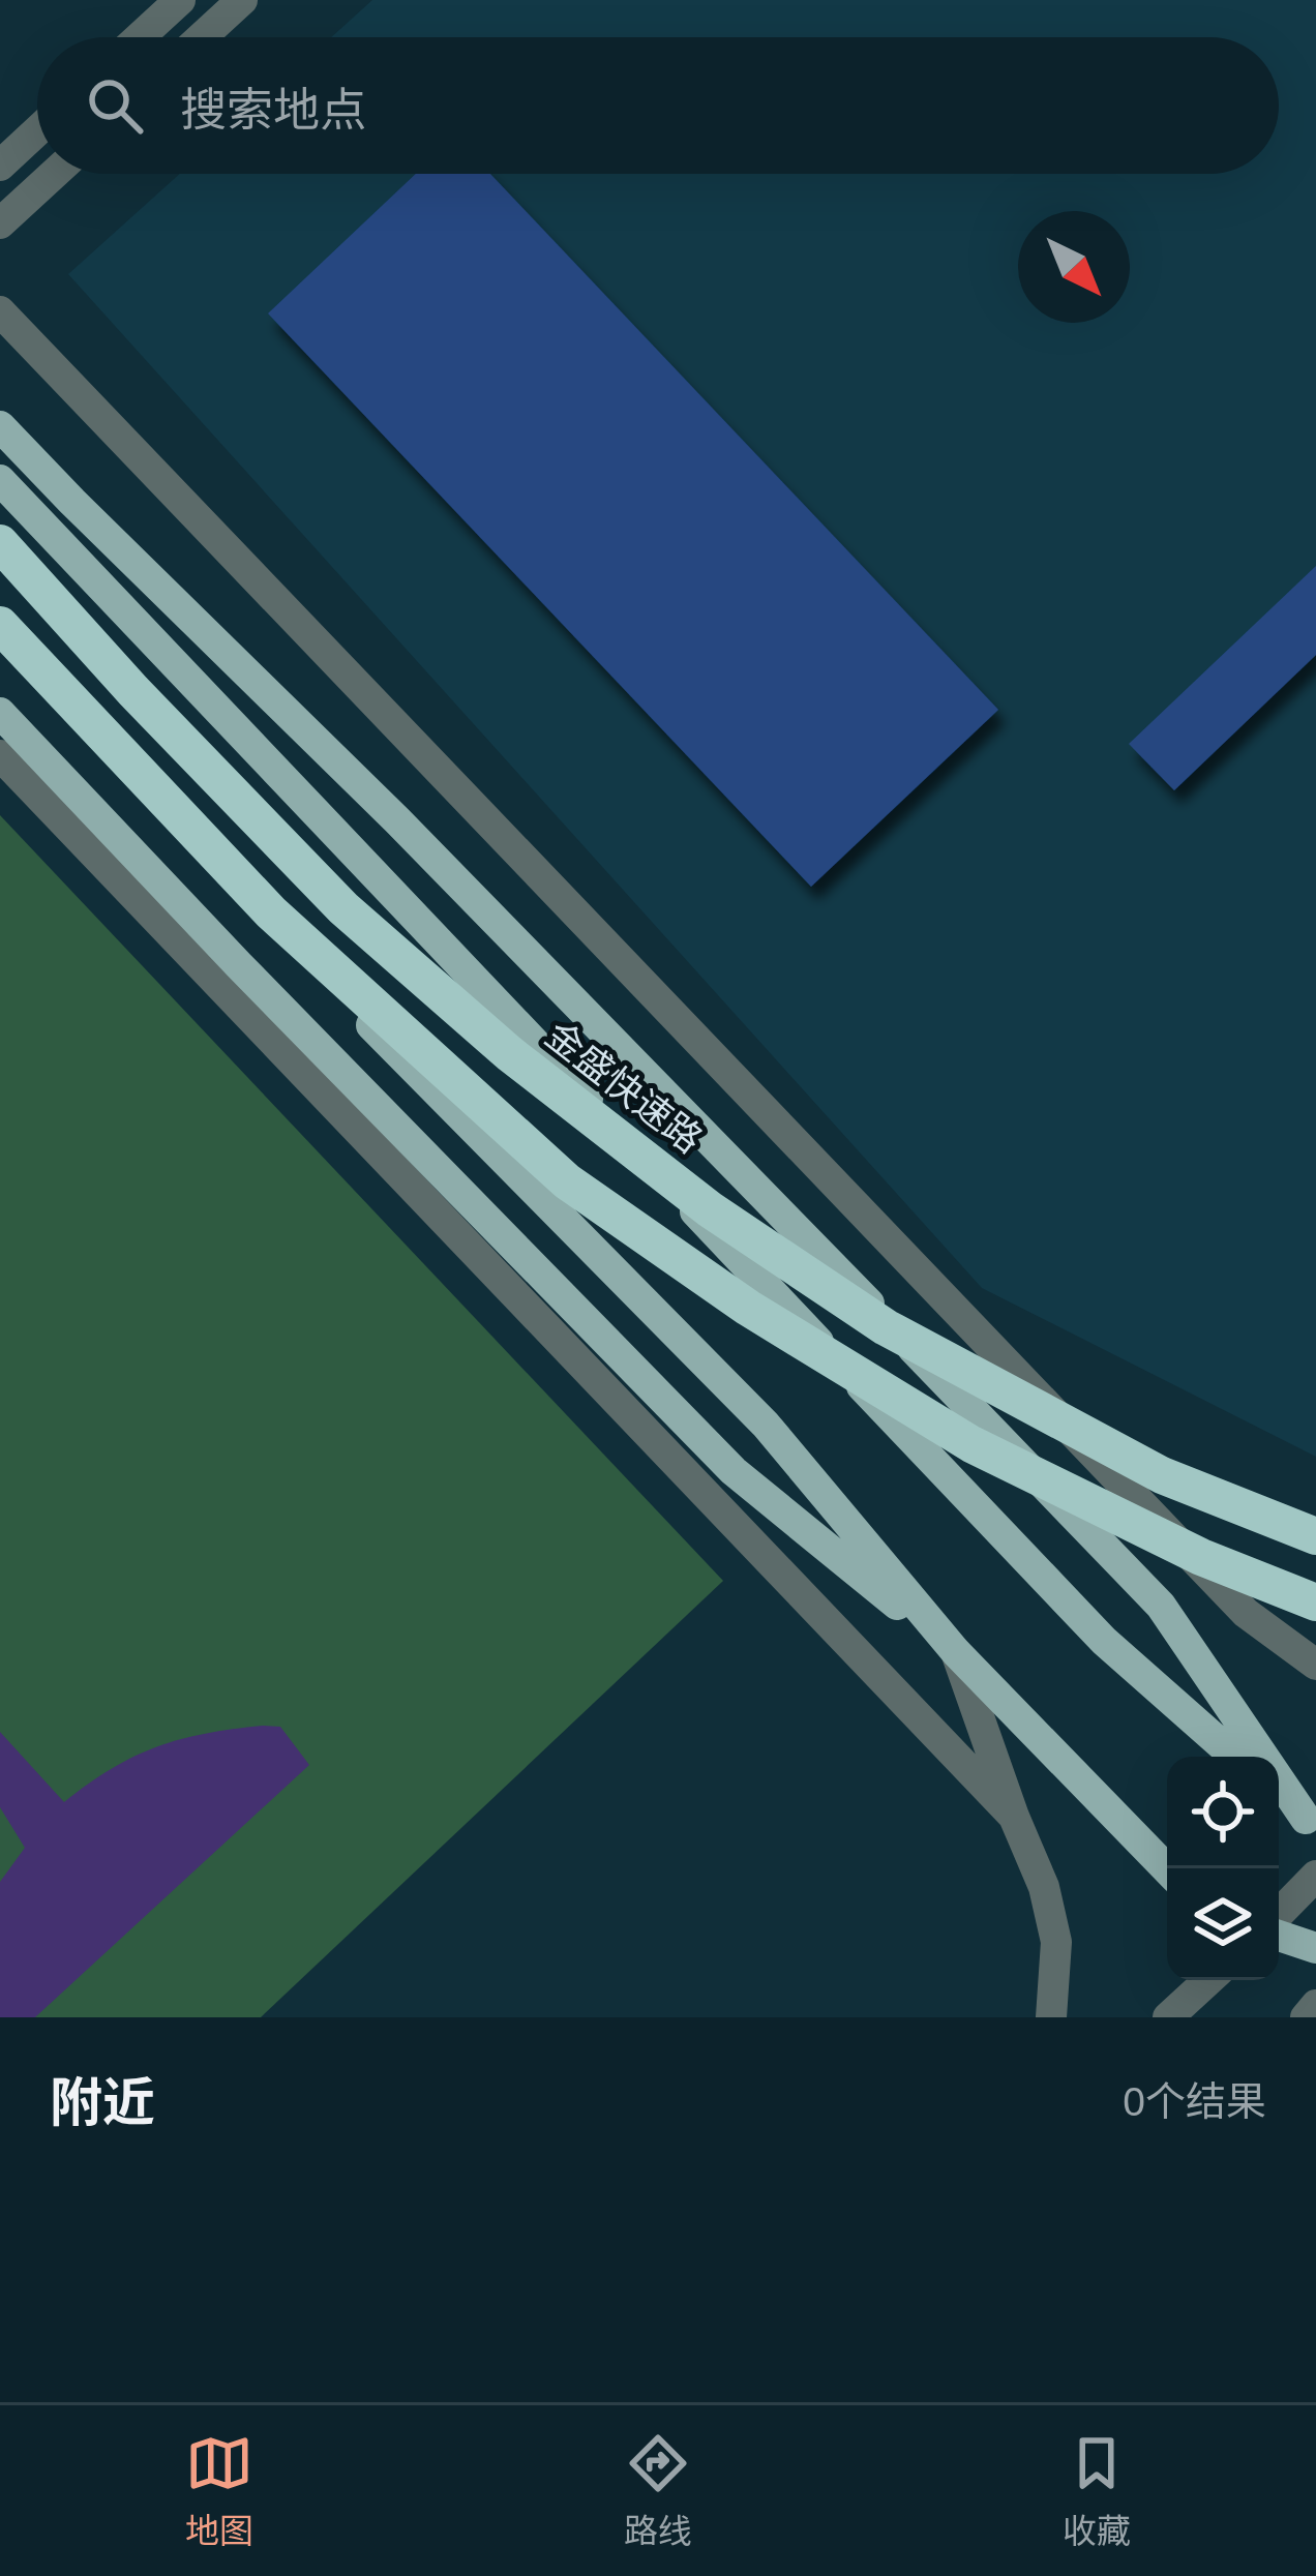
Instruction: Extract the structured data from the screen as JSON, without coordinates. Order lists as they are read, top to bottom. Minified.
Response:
{"streets":{"highway":["金盛快速路"]},"north":"bottom right","page":{"search":"搜索地点","heading":["附近","0个结果"],"nav":["地图","路线","收藏"]}}
